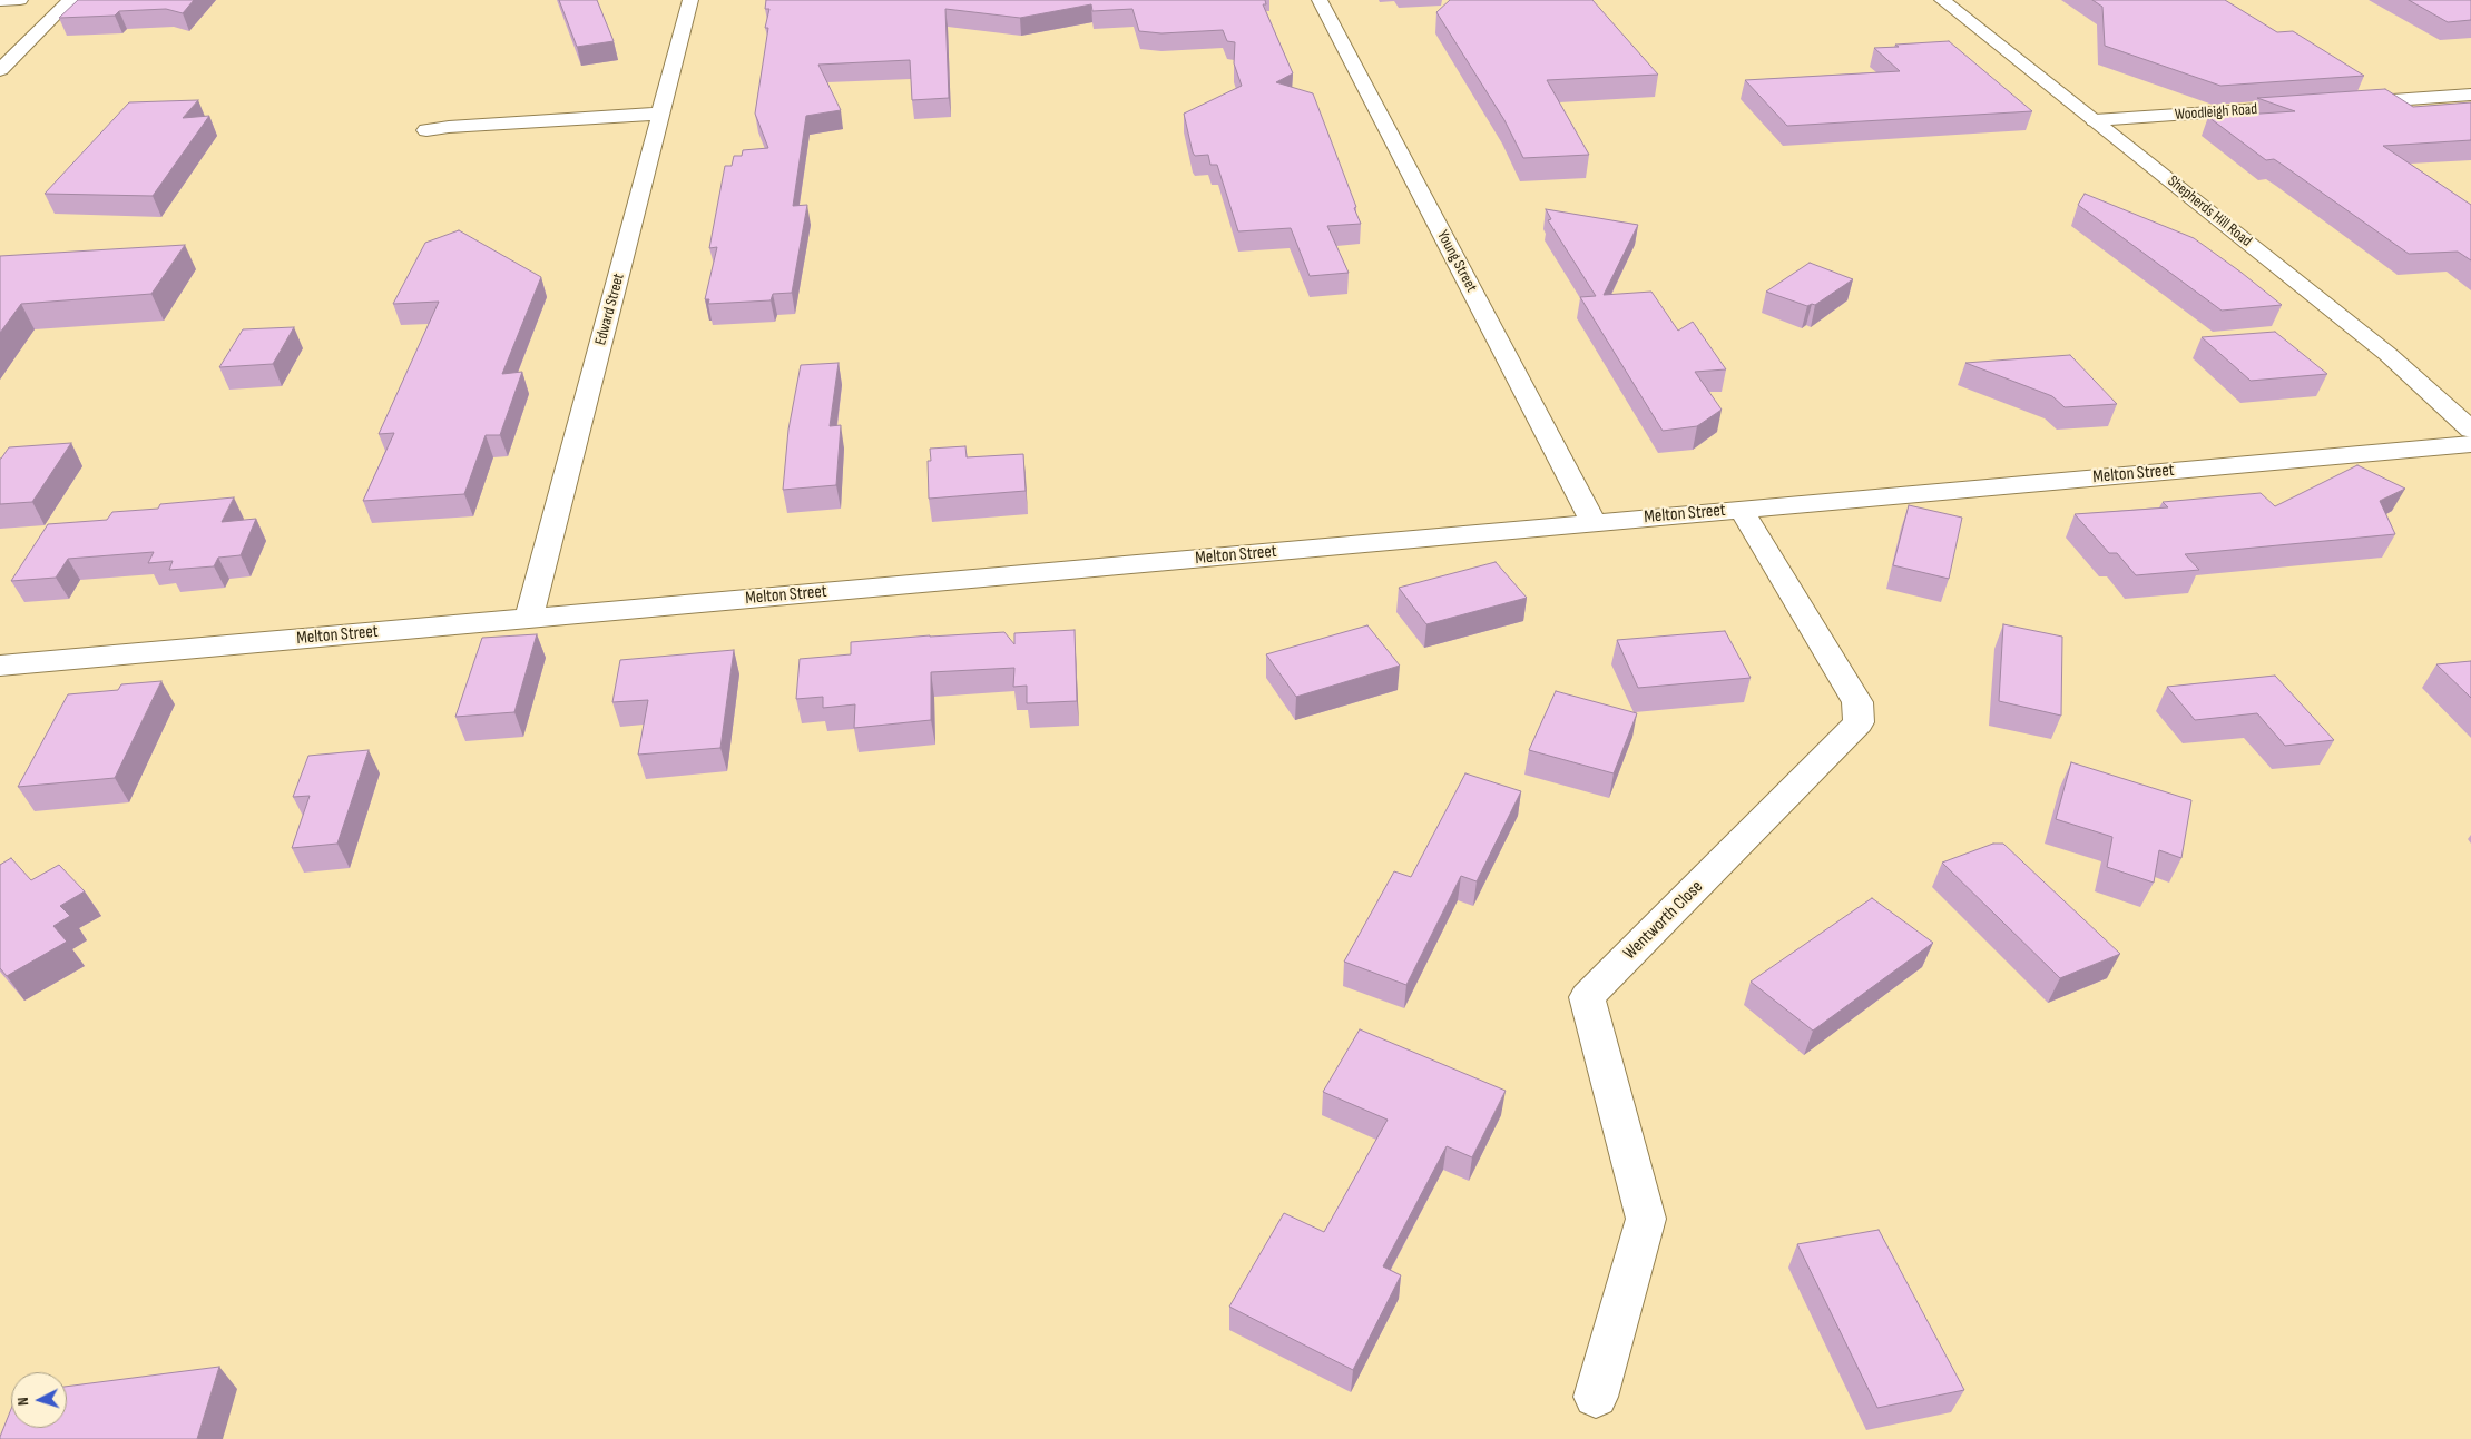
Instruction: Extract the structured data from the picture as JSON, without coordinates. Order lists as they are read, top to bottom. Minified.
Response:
{"streets":{"street":["Woodleigh Road","Shepherds Hill Road","Young Street","Edward Street","Melton Street","Wentworth Close"]},"crossings":[["Woodleigh Road","Shepherds Hill Road"],["Young Street","Melton Street"],["Edward Street","Melton Street"],["Melton Street","Wentworth Close"]],"north":"left"}
